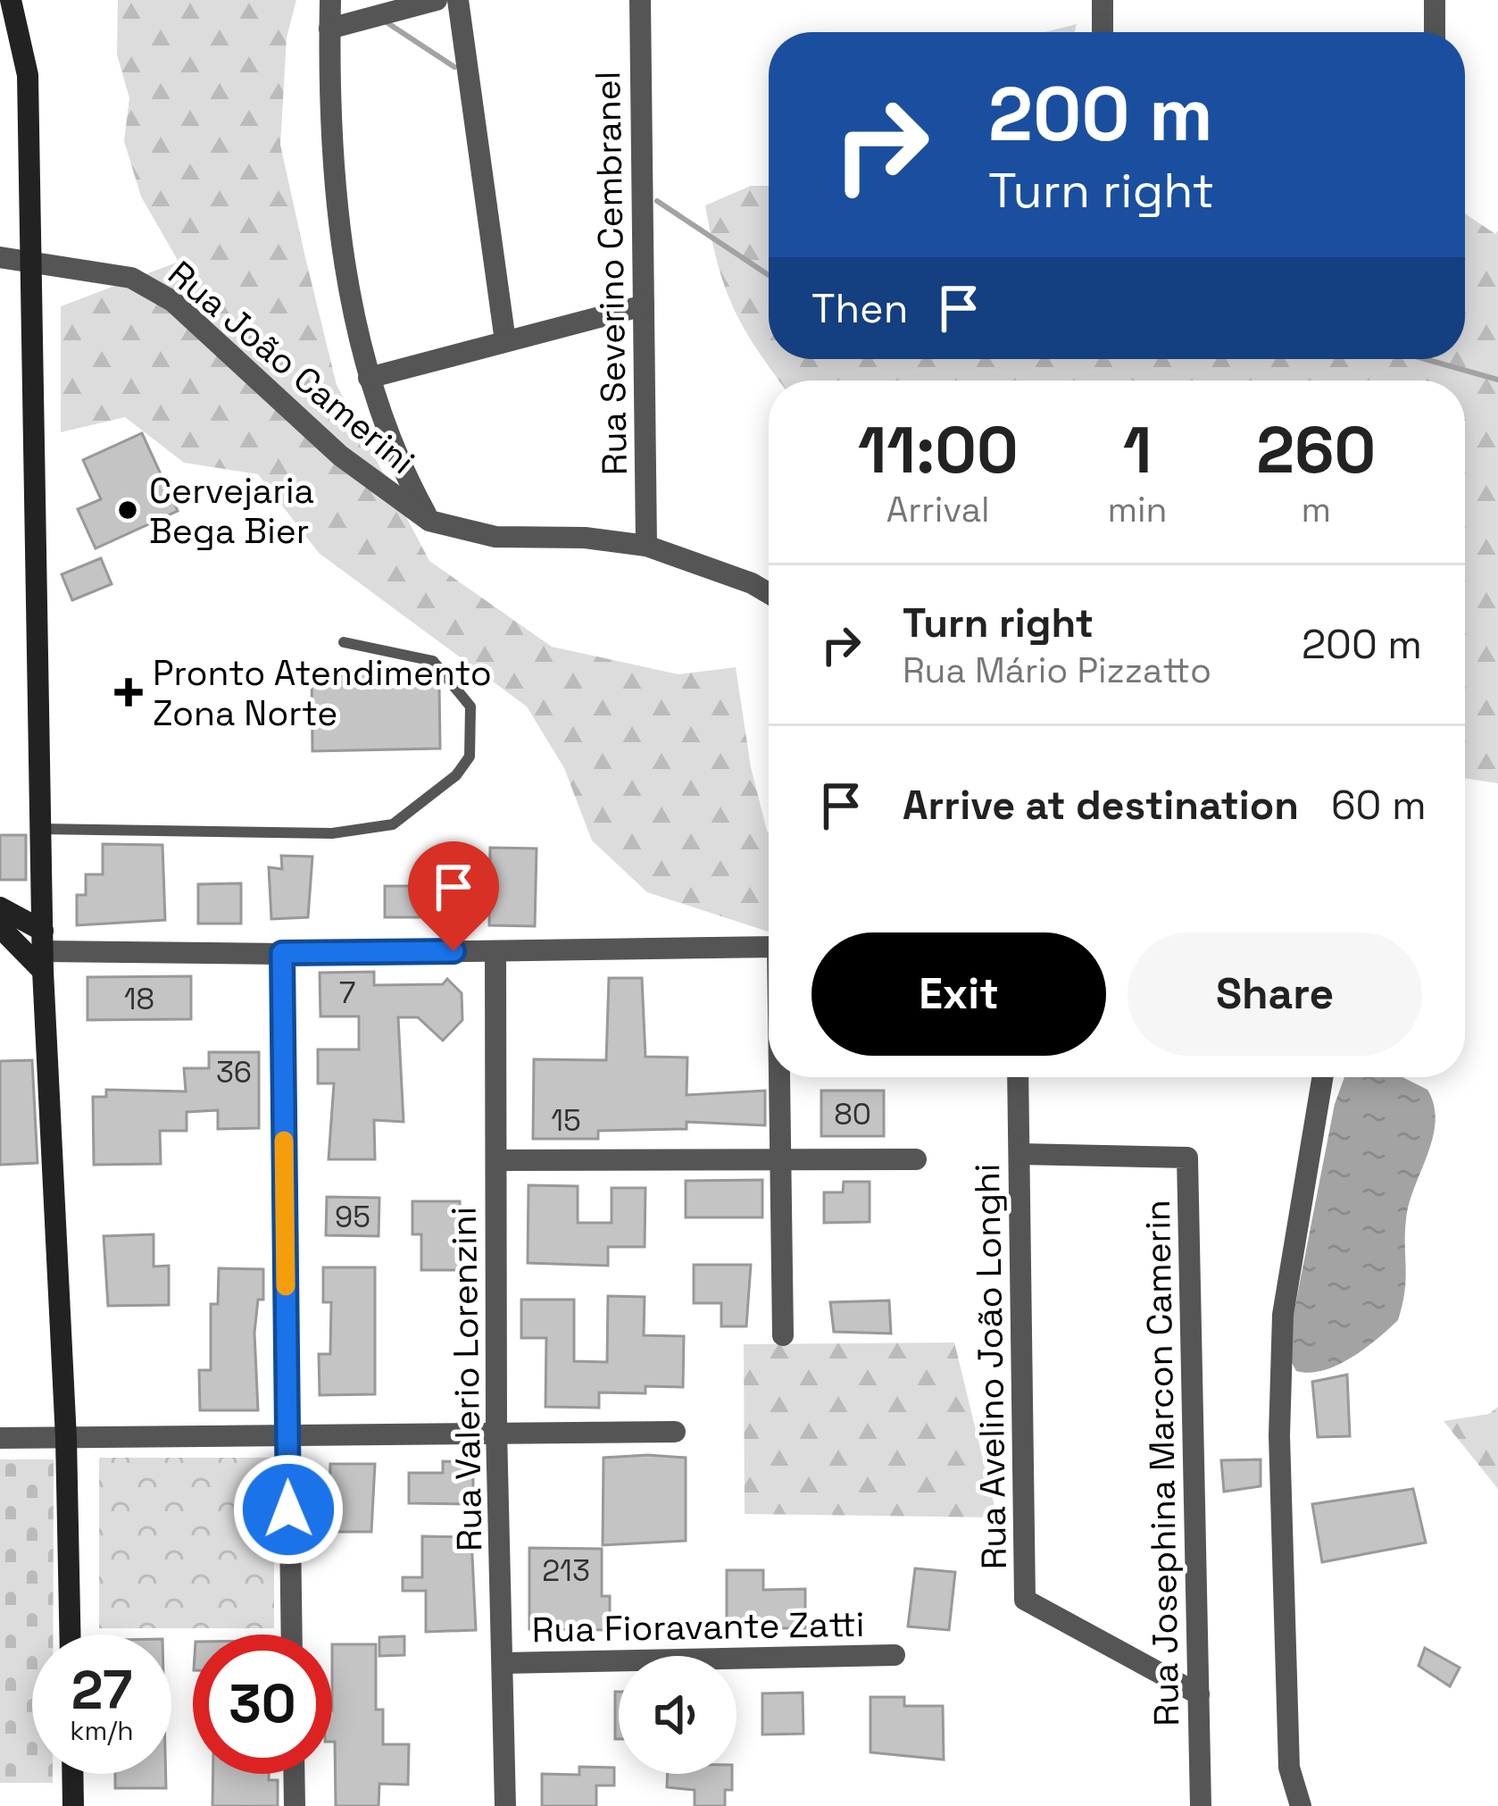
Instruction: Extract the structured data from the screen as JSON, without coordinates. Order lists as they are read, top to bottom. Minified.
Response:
{"streets":{"street":["Rua Severino Cembranel","Rua João Camerini","Rua Avelino João Longhi","Rua Valerio Lorenzini","Rua Josephina Marcon Camerin","Rua Fioravante Zatti"]},"crossings":[["Rua Severino Cembranel","Rua João Camerini"],["Rua Avelino João Longhi","Rua Josephina Marcon Camerin"],["Rua Valerio Lorenzini","Rua Fioravante Zatti"]],"places":{"other":["Cervejaria Bega Bier"],"health":["Pronto Atendimento Zona Norte"]},"house_numbers":["7","18","36","80","15","95","213"],"page":{"turn":["200 m","Turn right"],"then":"Then","eta":["11:00","Arrival","1","min","260","m"],"list":[{"name":"Turn right","note":"Rua Mário Pizzatto","value":"200 m"},{"name":"Arrive at destination","value":"60 m"}],"buttons":["Exit","Share"],"speed":"27 km/h","limit":"30"}}
